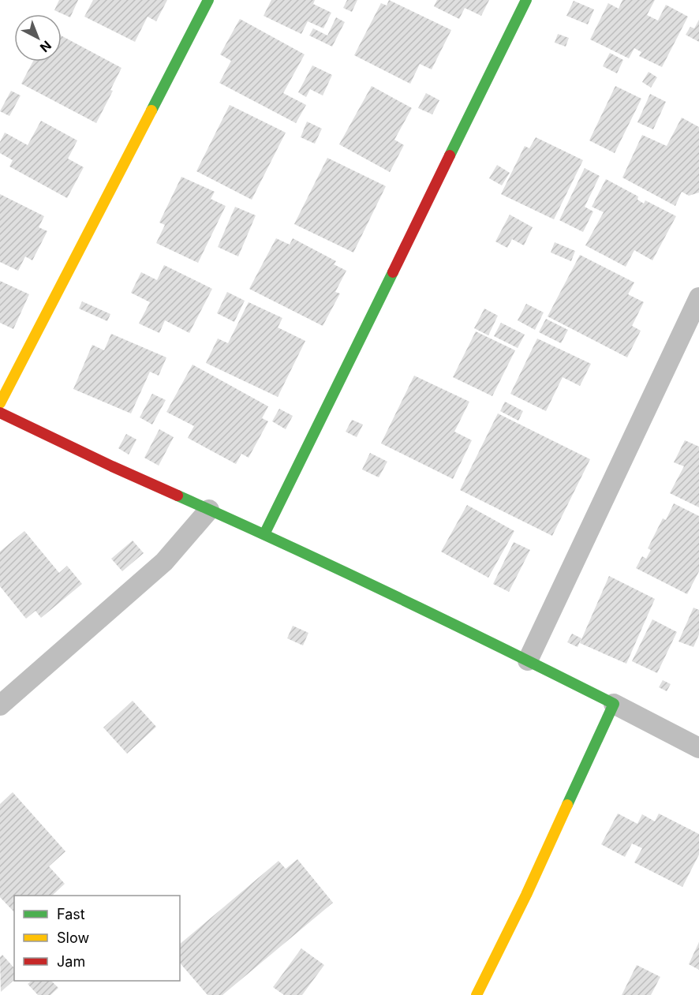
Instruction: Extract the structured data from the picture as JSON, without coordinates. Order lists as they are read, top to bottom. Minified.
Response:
{"legend":["Fast","Slow","Jam"],"north":"bottom right"}
